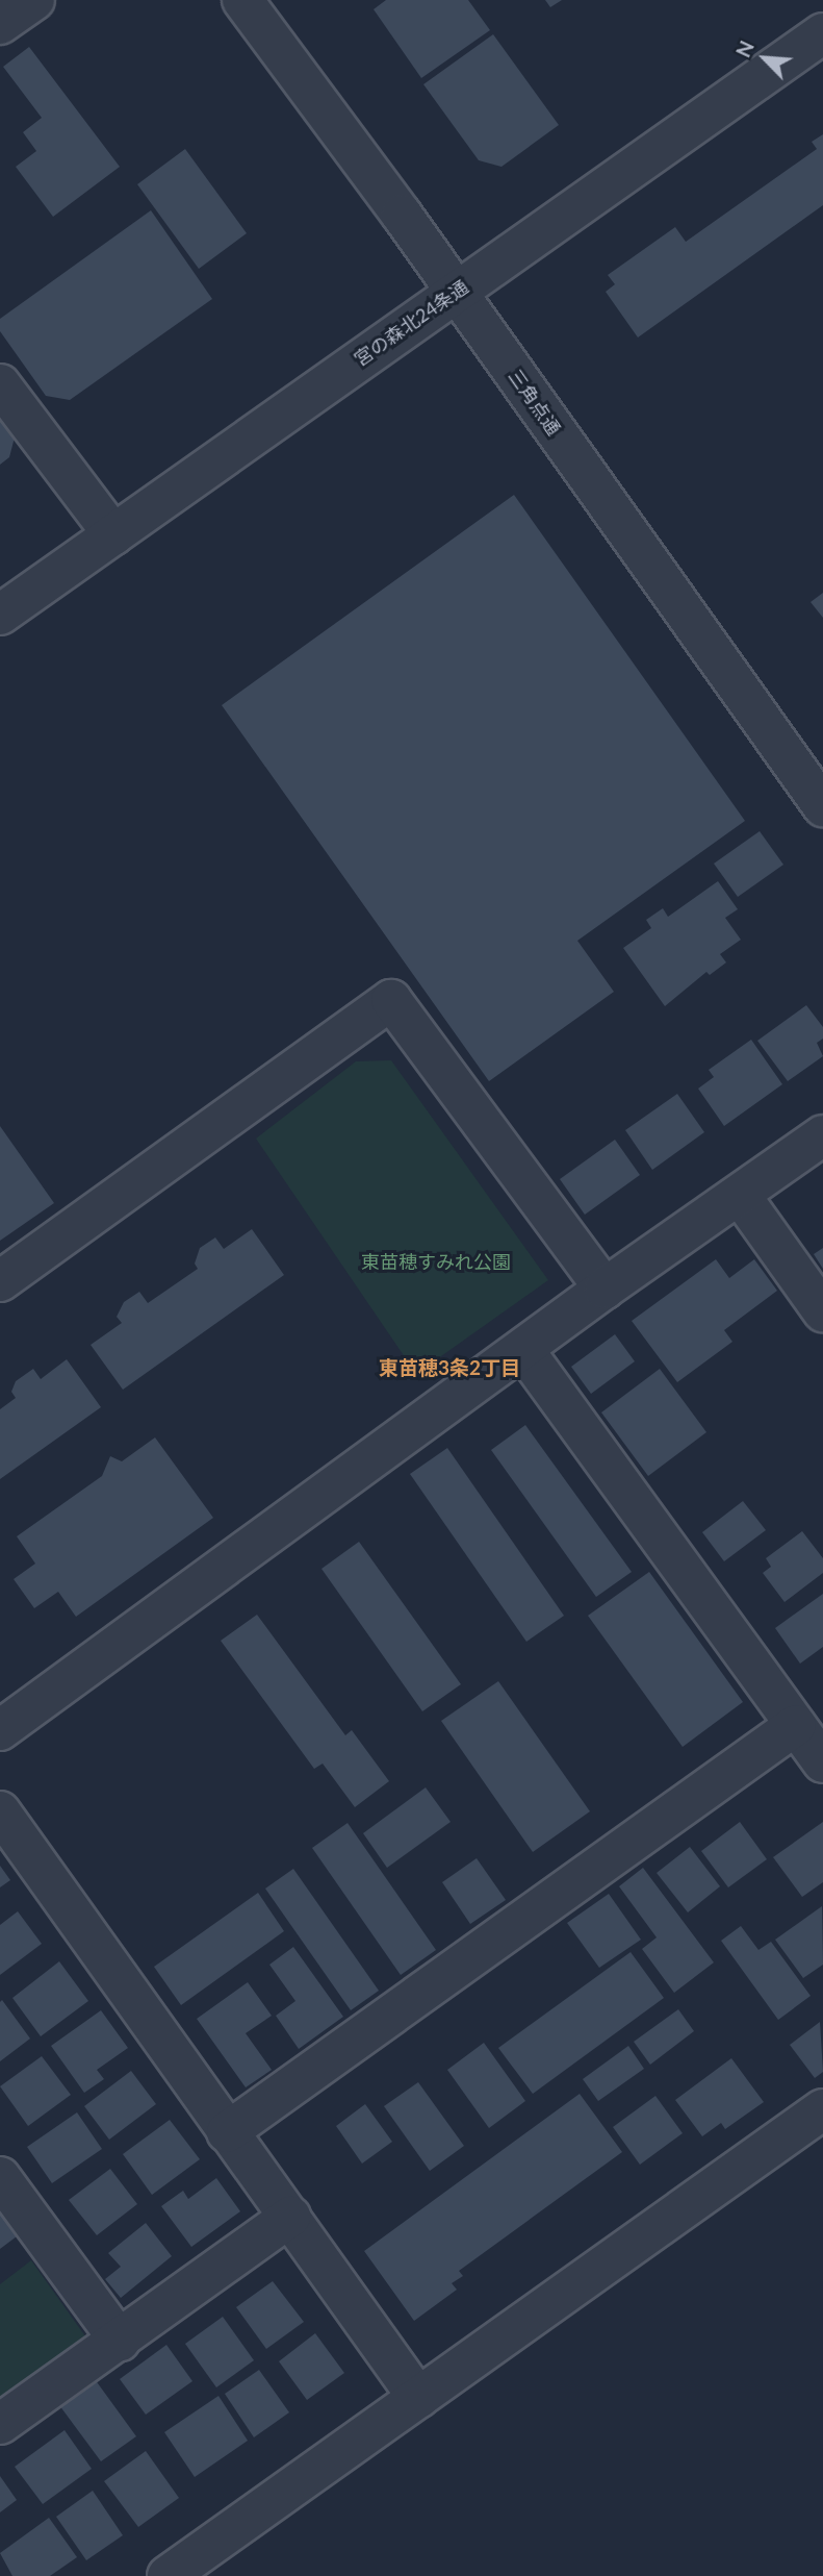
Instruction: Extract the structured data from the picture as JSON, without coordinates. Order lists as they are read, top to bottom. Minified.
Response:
{"streets":{"street":["宮の森北24条通","三角点通"]},"crossings":[["宮の森北24条通","三角点通"]],"districts":["東苗穂3条2丁目"],"parks":["東苗穂すみれ公園"],"north":"top left"}
